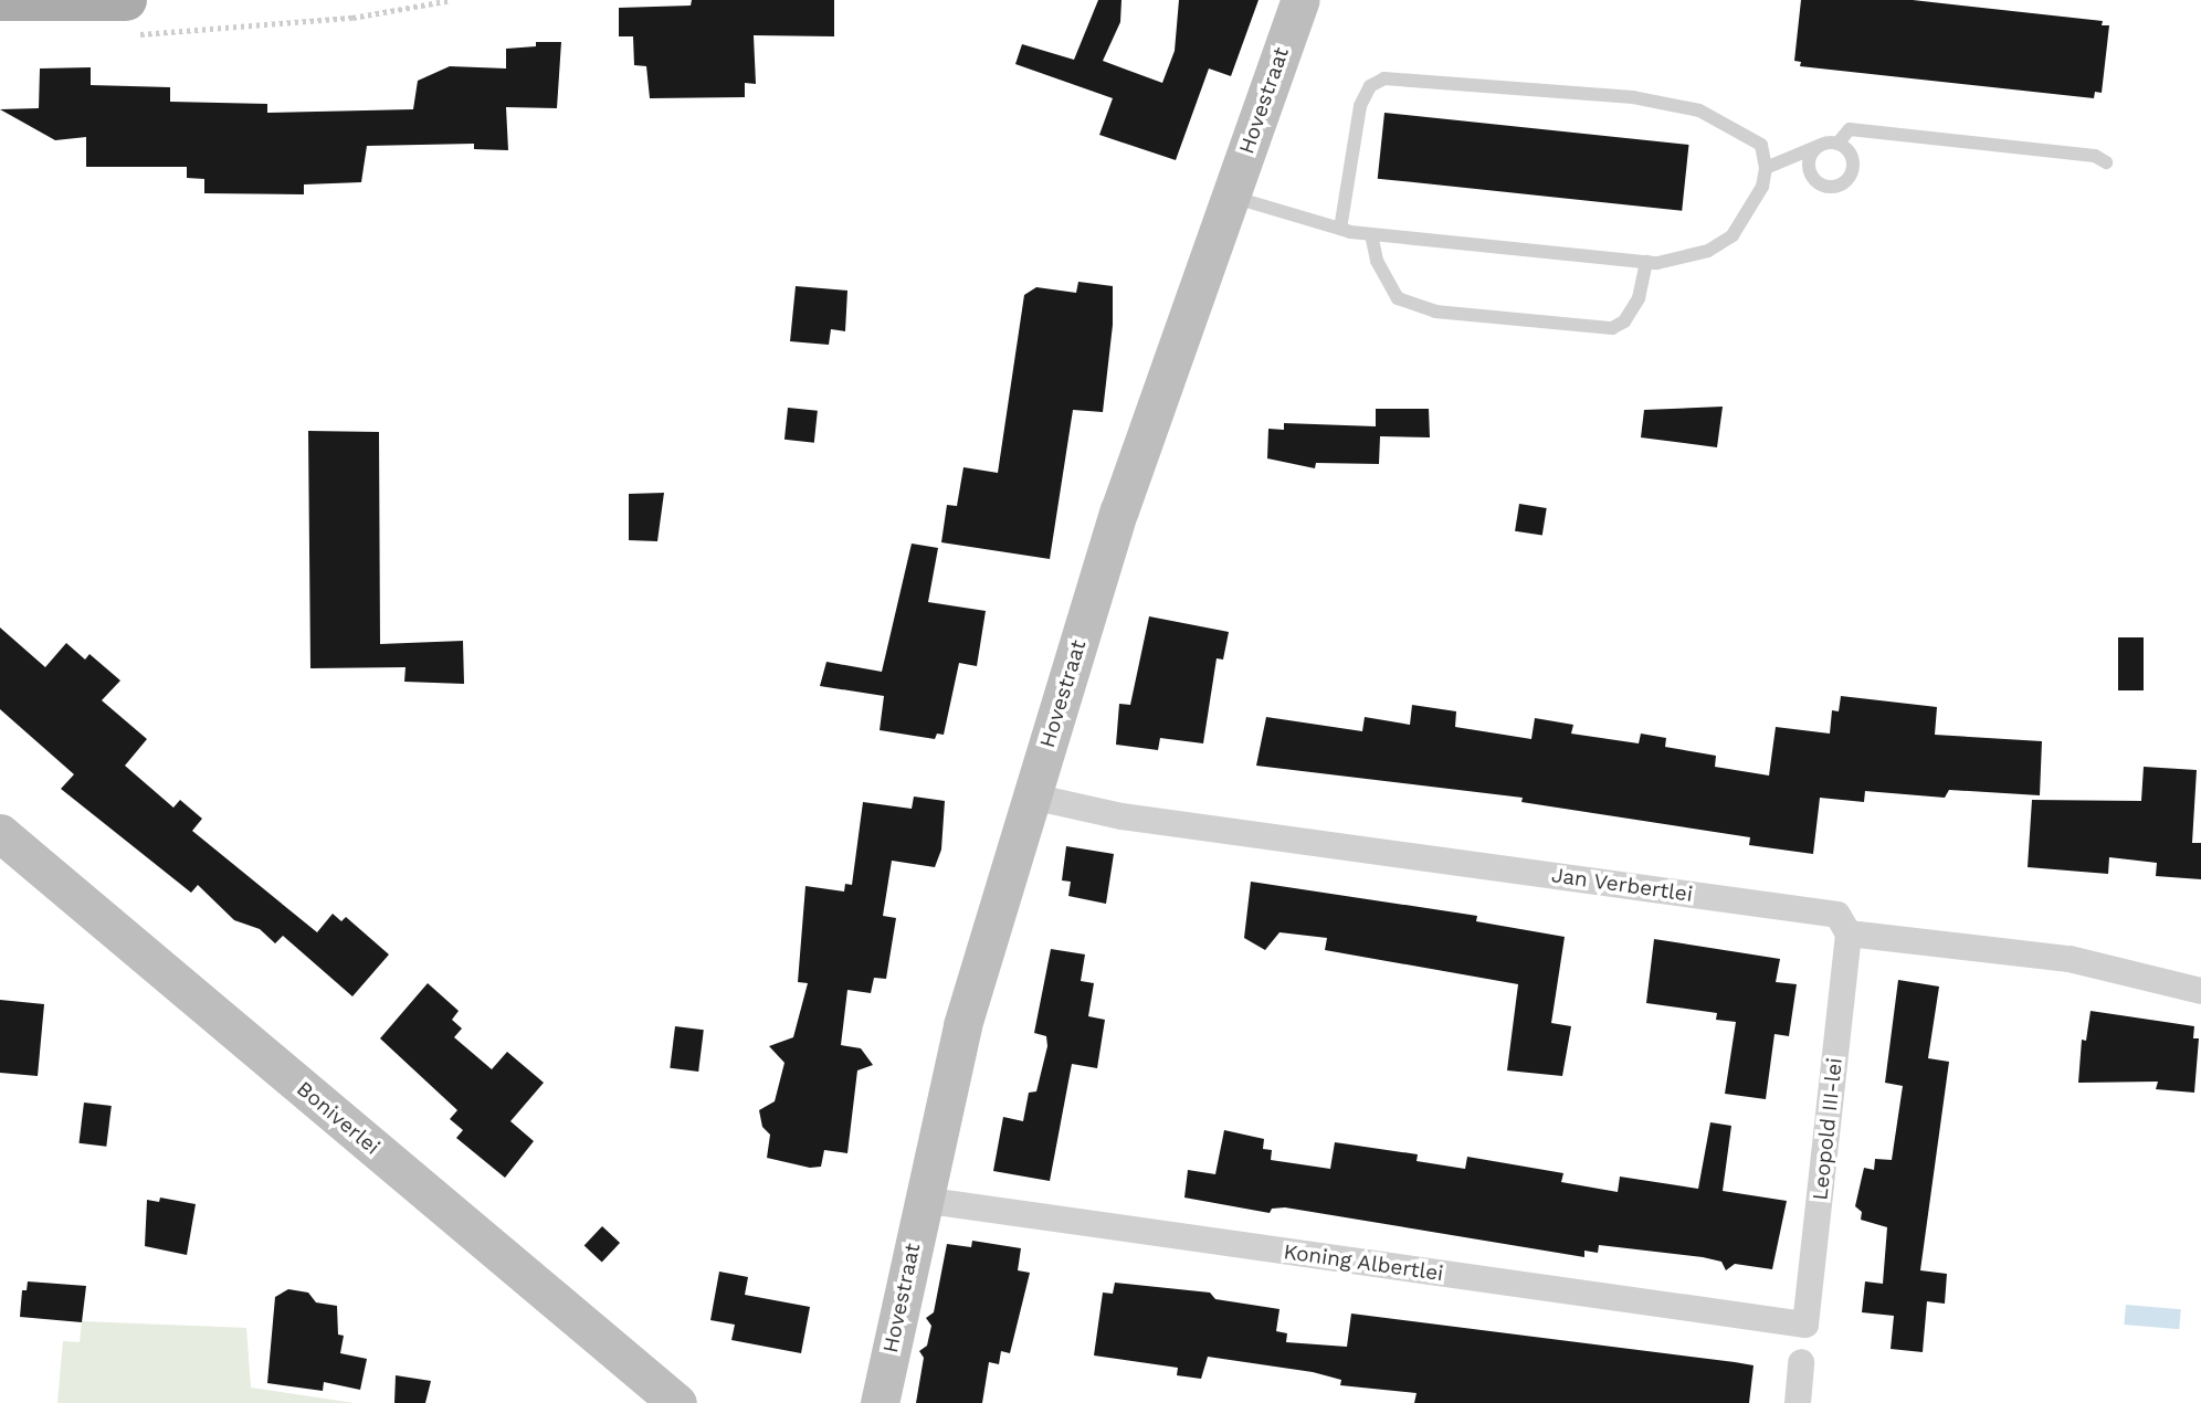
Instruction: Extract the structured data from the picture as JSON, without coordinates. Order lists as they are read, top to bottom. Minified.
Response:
{"streets":{"street":["Hovestraat","Jan Verbertlei","Boniverlei","Leopold III-lei","Koning Albertlei"]},"crossings":[["Hovestraat","Jan Verbertlei"],["Hovestraat","Koning Albertlei"],["Jan Verbertlei","Leopold III-lei"],["Leopold III-lei","Koning Albertlei"]]}
